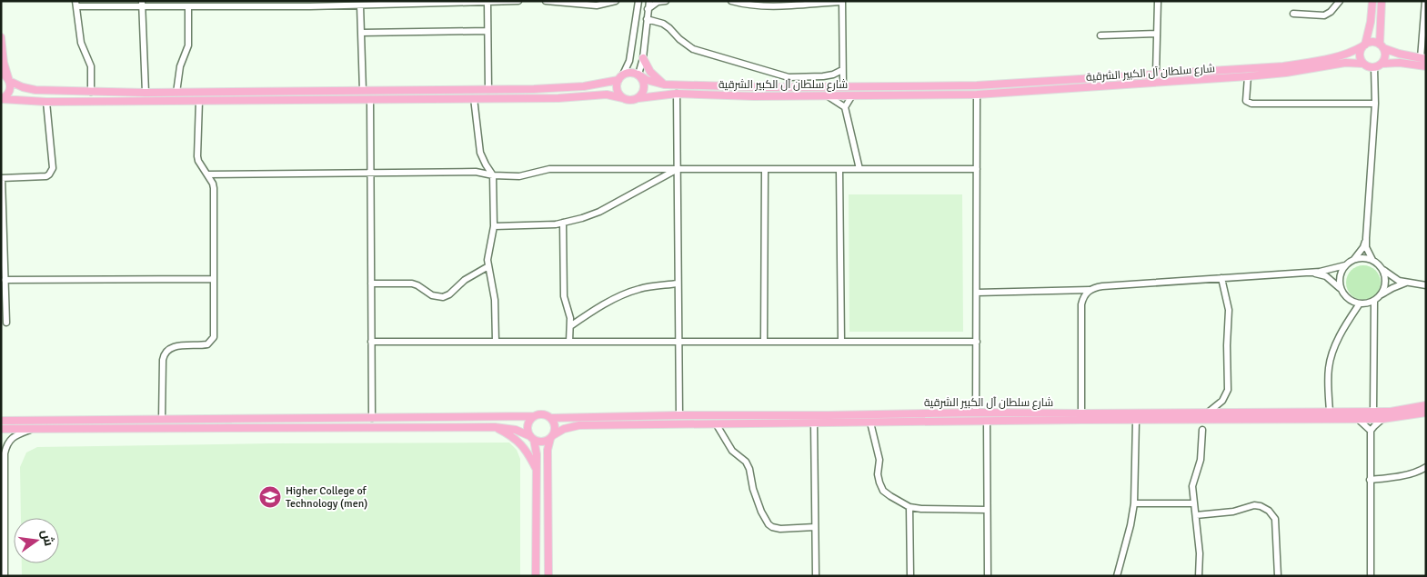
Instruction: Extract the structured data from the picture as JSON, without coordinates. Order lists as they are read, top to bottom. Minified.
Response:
{"streets":{"main road":["شارع سلطان آل الكبير الشرقية"]},"places":{"school or university":["Higher College of Technology (men)"]},"north":"right"}
